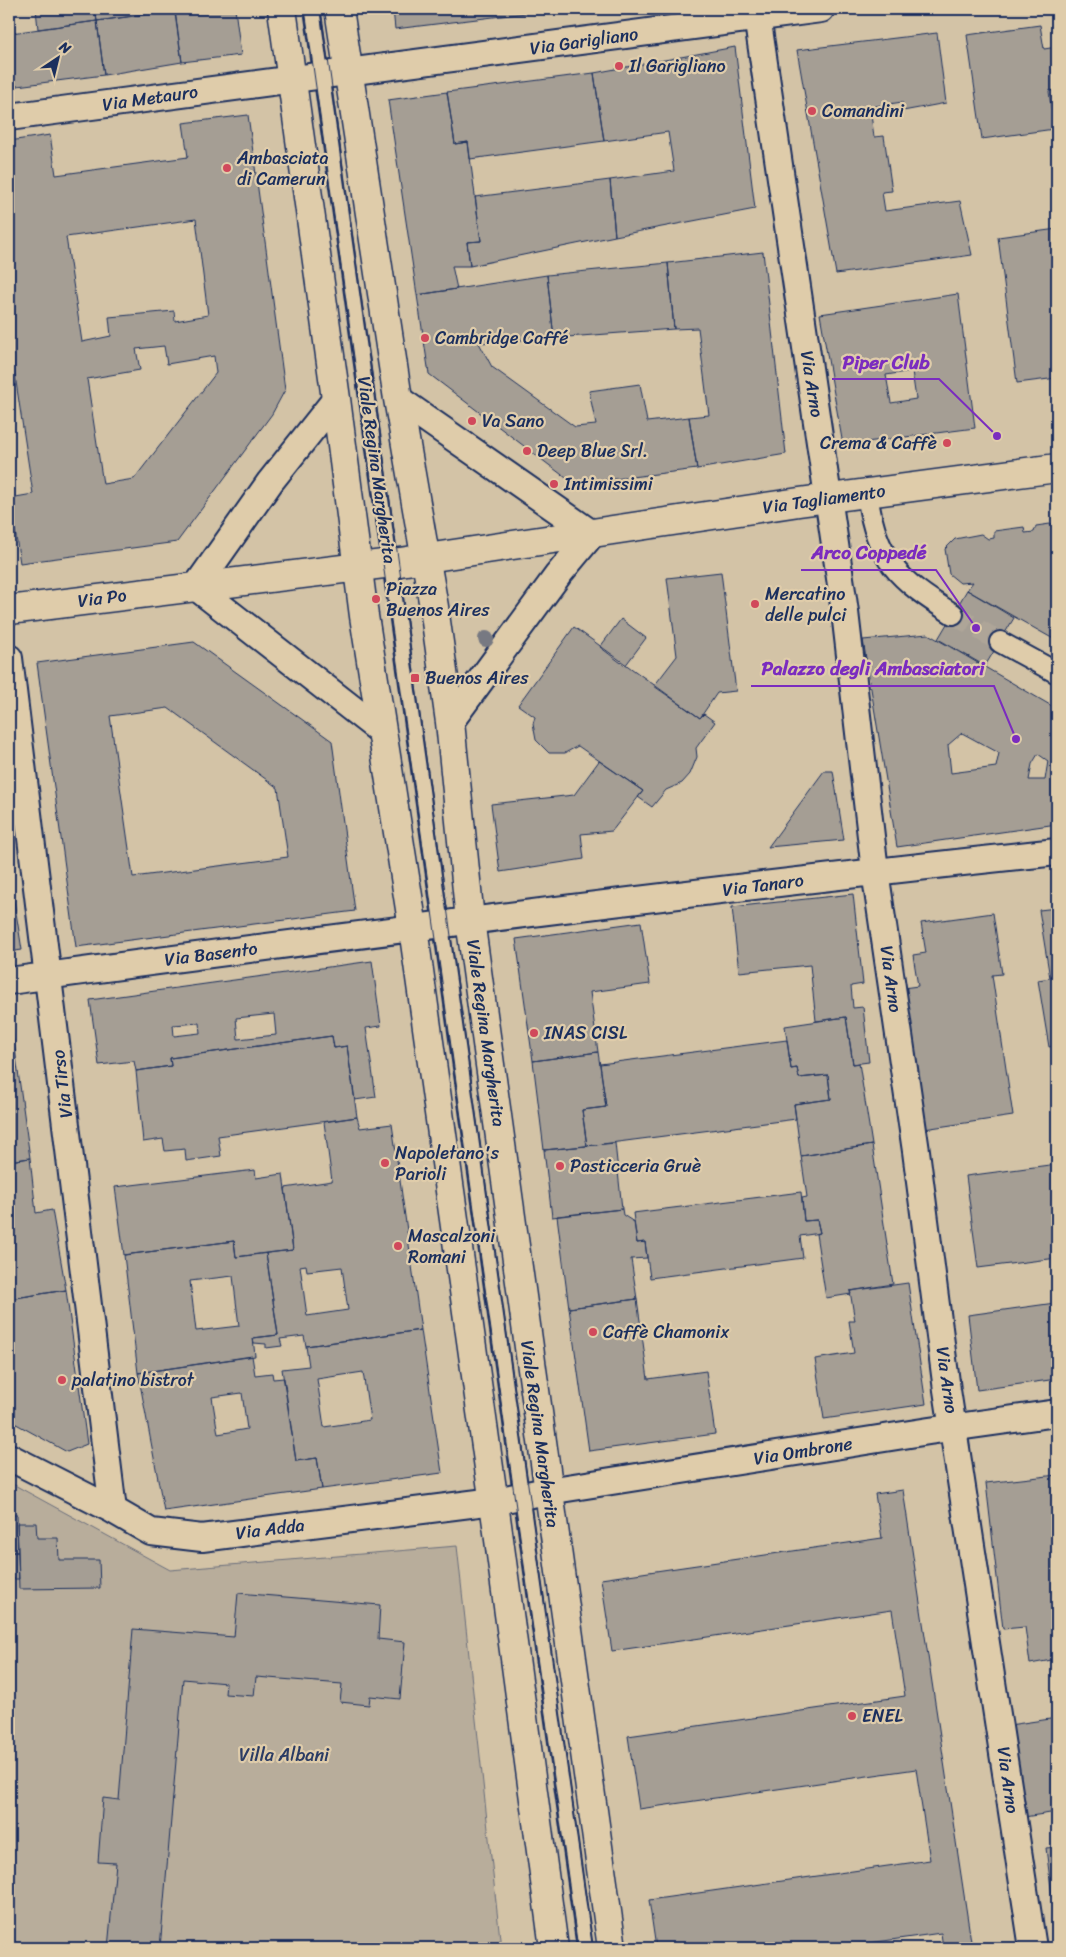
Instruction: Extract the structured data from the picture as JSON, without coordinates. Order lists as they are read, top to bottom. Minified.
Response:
{"streets":{"main road":["Viale Regina Margherita","Via Tagliamento","Via Po"],"street":["Via Garigliano","Via Metauro","Via Arno","Via Tanaro","Via Basento","Via Tirso","Via Ombrone","Via Adda"]},"crossings":[["Via Garigliano","Via Arno"],["Via Garigliano","Viale Regina Margherita"],["Via Metauro","Viale Regina Margherita"],["Via Arno","Via Tagliamento"],["Via Arno","Via Tanaro"],["Via Arno","Via Ombrone"],["Viale Regina Margherita","Via Tanaro"],["Viale Regina Margherita","Via Basento"],["Viale Regina Margherita","Via Ombrone"],["Viale Regina Margherita","Via Adda"],["Via Basento","Via Tirso"],["Via Tirso","Via Adda"],["Via Ombrone","Via Adda"]],"parks":["Villa Albani"],"places":{"other":["Il Garigliano","Comandini","Ambasciata di Camerun","Cambridge Caffé","Va Sano","Piper Club","Crema & Caffè","Deep Blue Srl.","Intimissimi","Piazza Buenos Aires","Mercatino delle pulci","Arco Coppedé","Palazzo degli Ambasciatori","INAS CISL","Napoletano's Parioli","Pasticceria Gruè","Mascalzoni Romani","Caffè Chamonix","palatino bistrot","ENEL"],"transit":["Buenos Aires"]},"north":"top right"}
